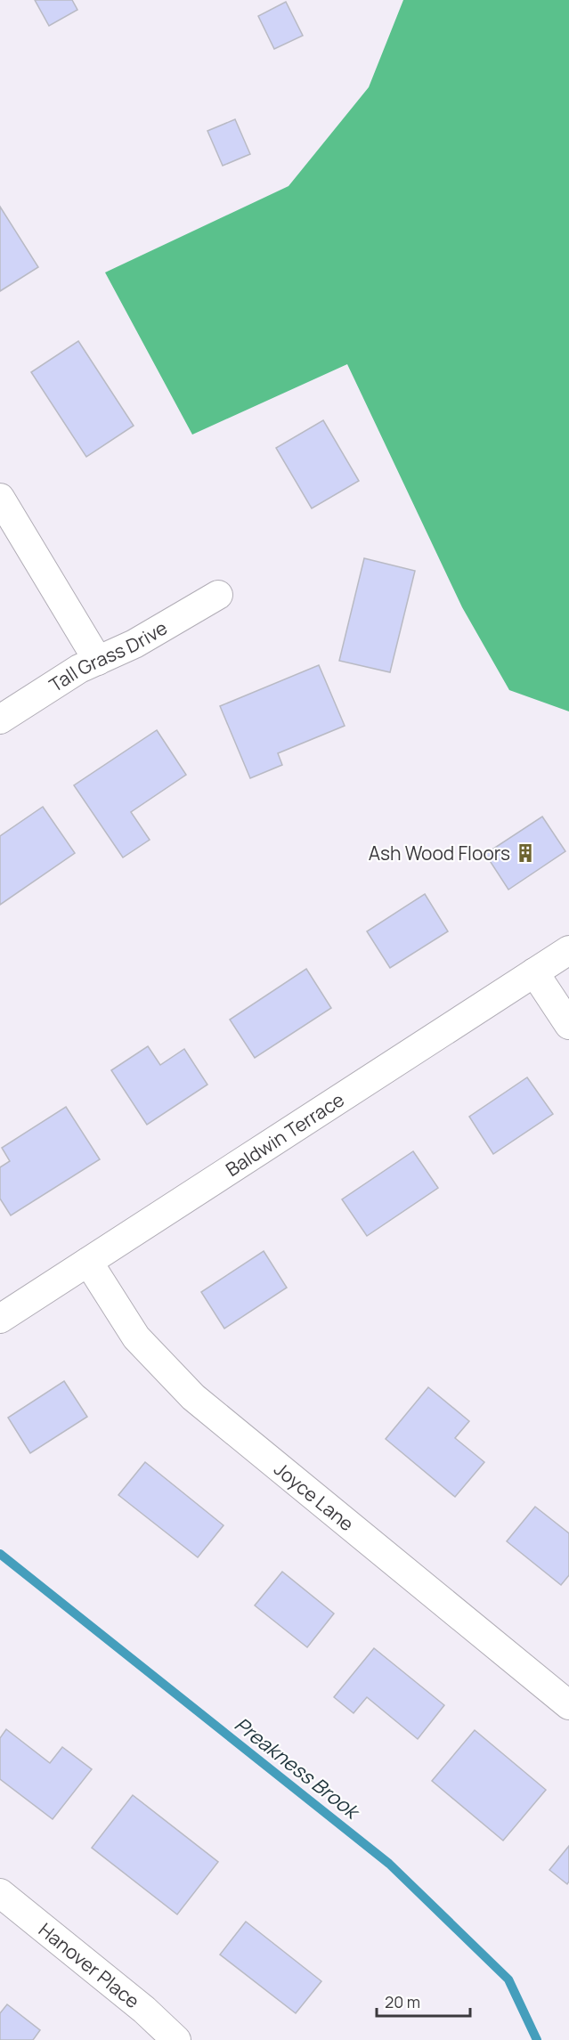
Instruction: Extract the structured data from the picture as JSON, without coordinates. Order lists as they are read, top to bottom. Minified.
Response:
{"streets":{"street":["Tall Grass Drive","Baldwin Terrace","Joyce Lane","Hanover Place"]},"crossings":[["Baldwin Terrace","Joyce Lane"]],"water":["Preakness Brook"],"places":{"building":["Ash Wood Floors"]},"scale_bar":"20 m"}
